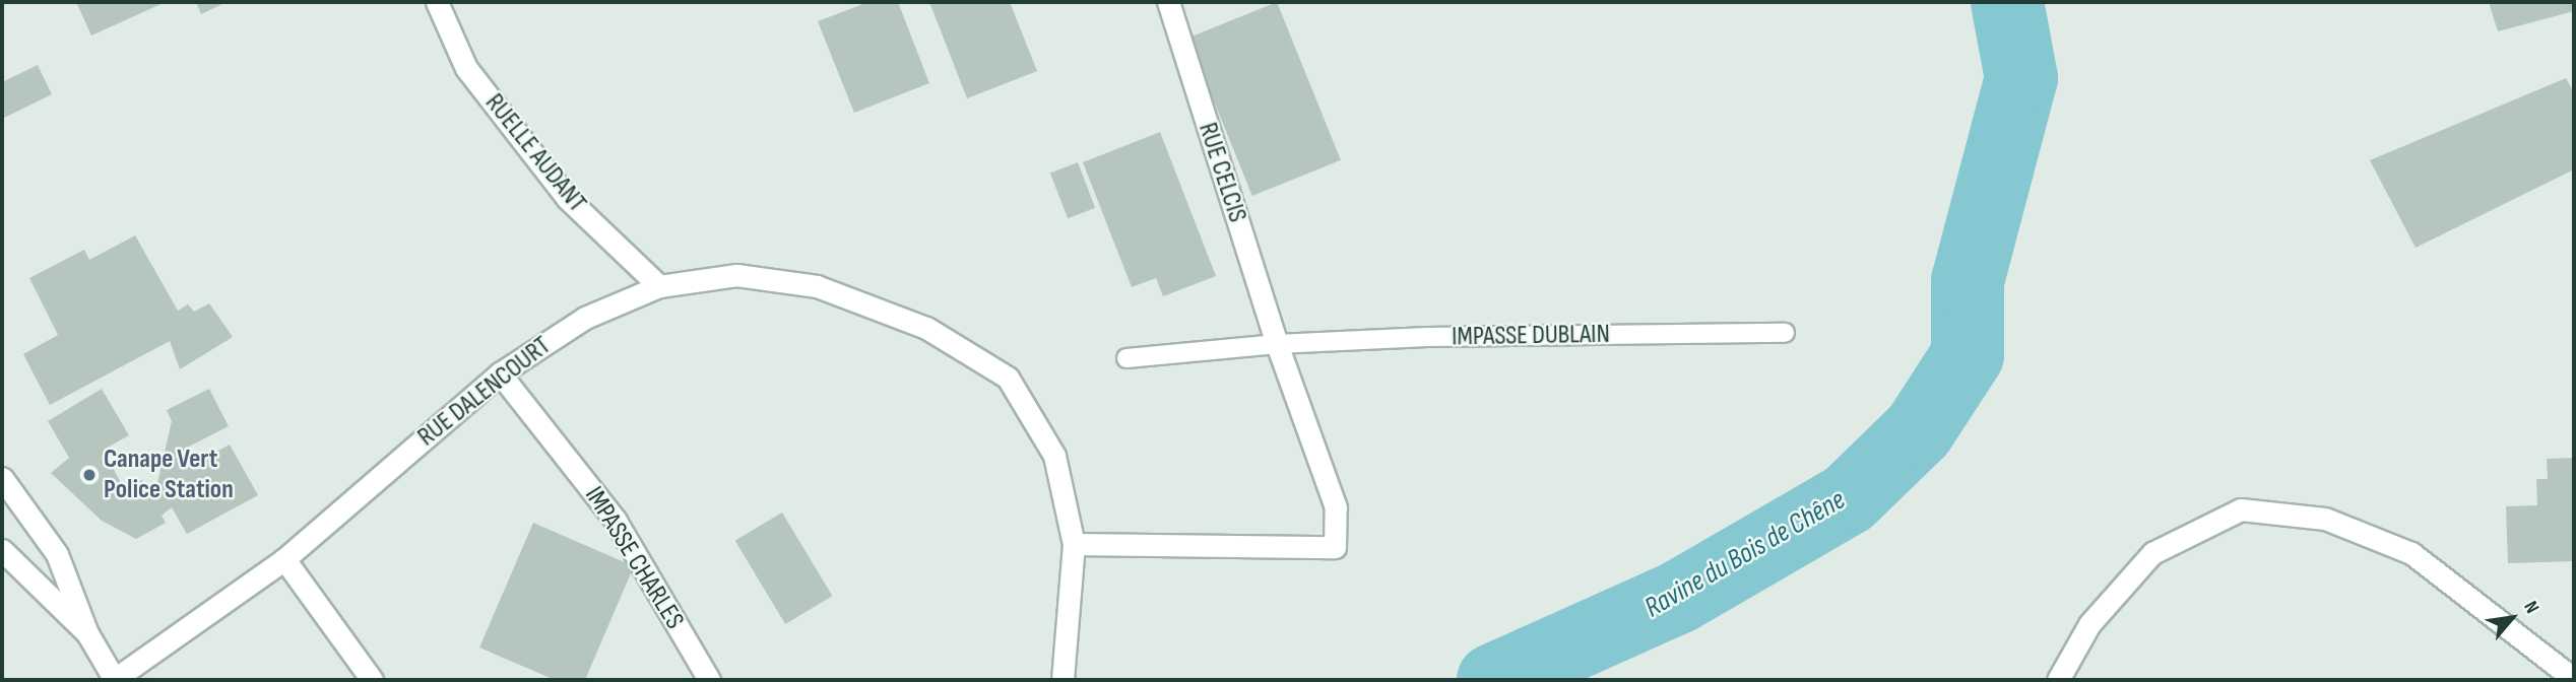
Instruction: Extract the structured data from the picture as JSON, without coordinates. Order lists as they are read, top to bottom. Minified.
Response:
{"streets":{"street":["RUELLE AUDANT","RUE CELCIS","RUE DALENCOURT","IMPASSE CHARLES"],"lane":["IMPASSE DUBLAIN"]},"crossings":[["RUELLE AUDANT","RUE DALENCOURT"],["RUE CELCIS","IMPASSE DUBLAIN"],["RUE CELCIS","RUE DALENCOURT"],["RUE DALENCOURT","IMPASSE CHARLES"]],"water":["Ravine du Bois de Chêne"],"places":["Canape Vert Police Station"],"north":"top right"}
